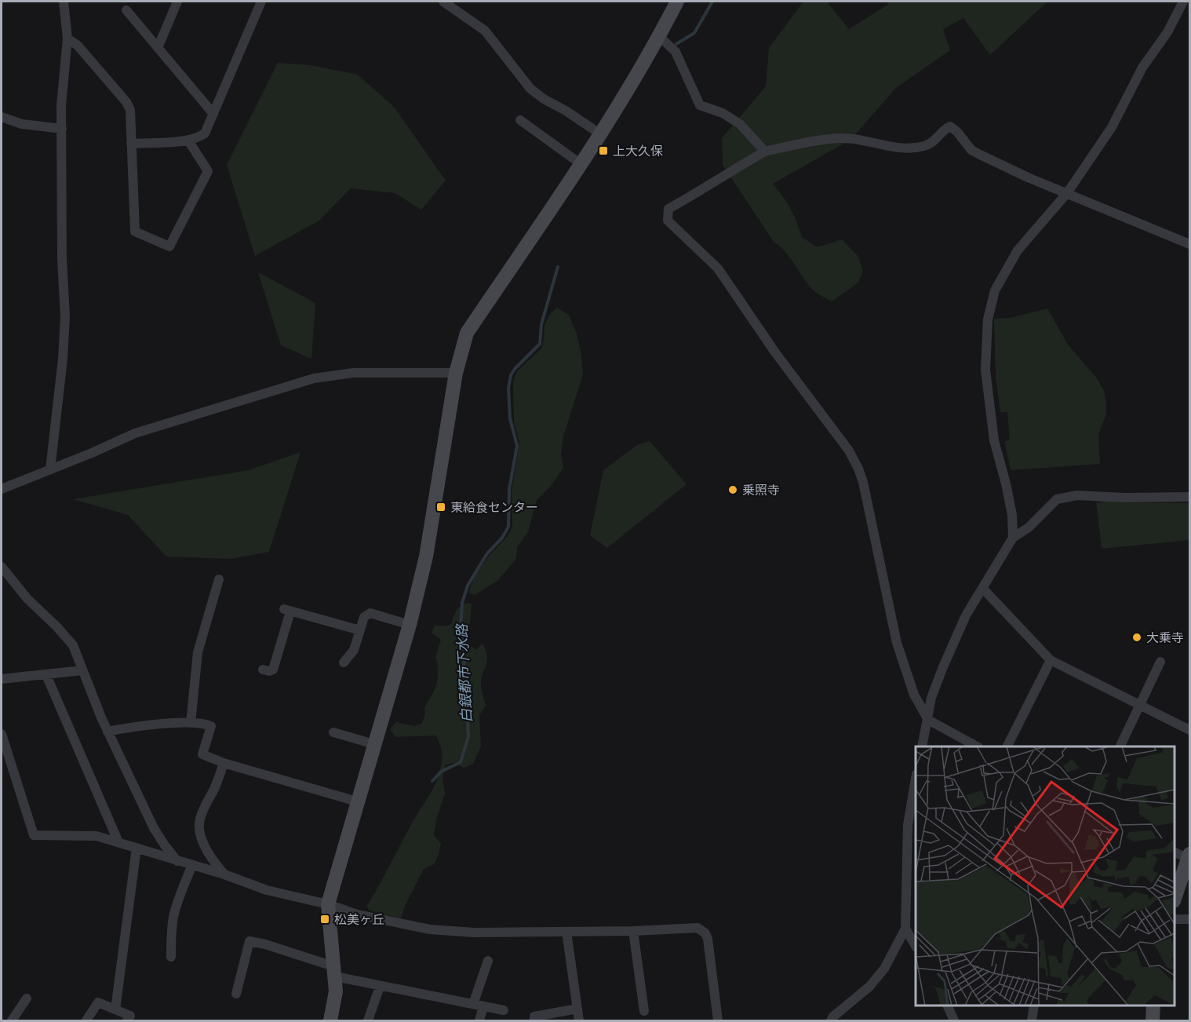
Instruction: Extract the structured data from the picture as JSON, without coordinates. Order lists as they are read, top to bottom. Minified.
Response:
{"water":["白銀都市下水路"],"places":{"transit":["上大久保","東給食センター","松美ヶ丘"],"other":["乗照寺","大乗寺"]}}
